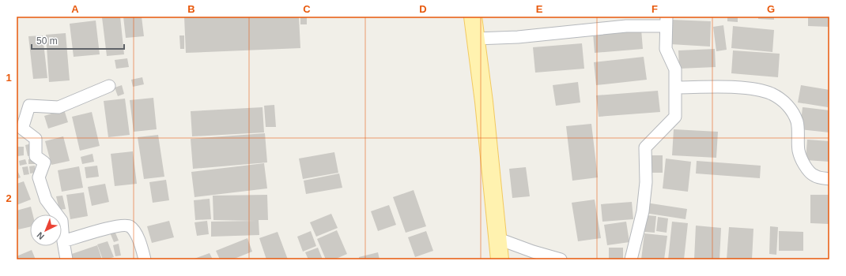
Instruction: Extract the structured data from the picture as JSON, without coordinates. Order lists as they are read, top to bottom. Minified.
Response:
{"scale_bar":"50 m","north":"bottom left","grid":{"columns":["A","B","C","D","E","F","G"],"rows":["1","2"]}}
